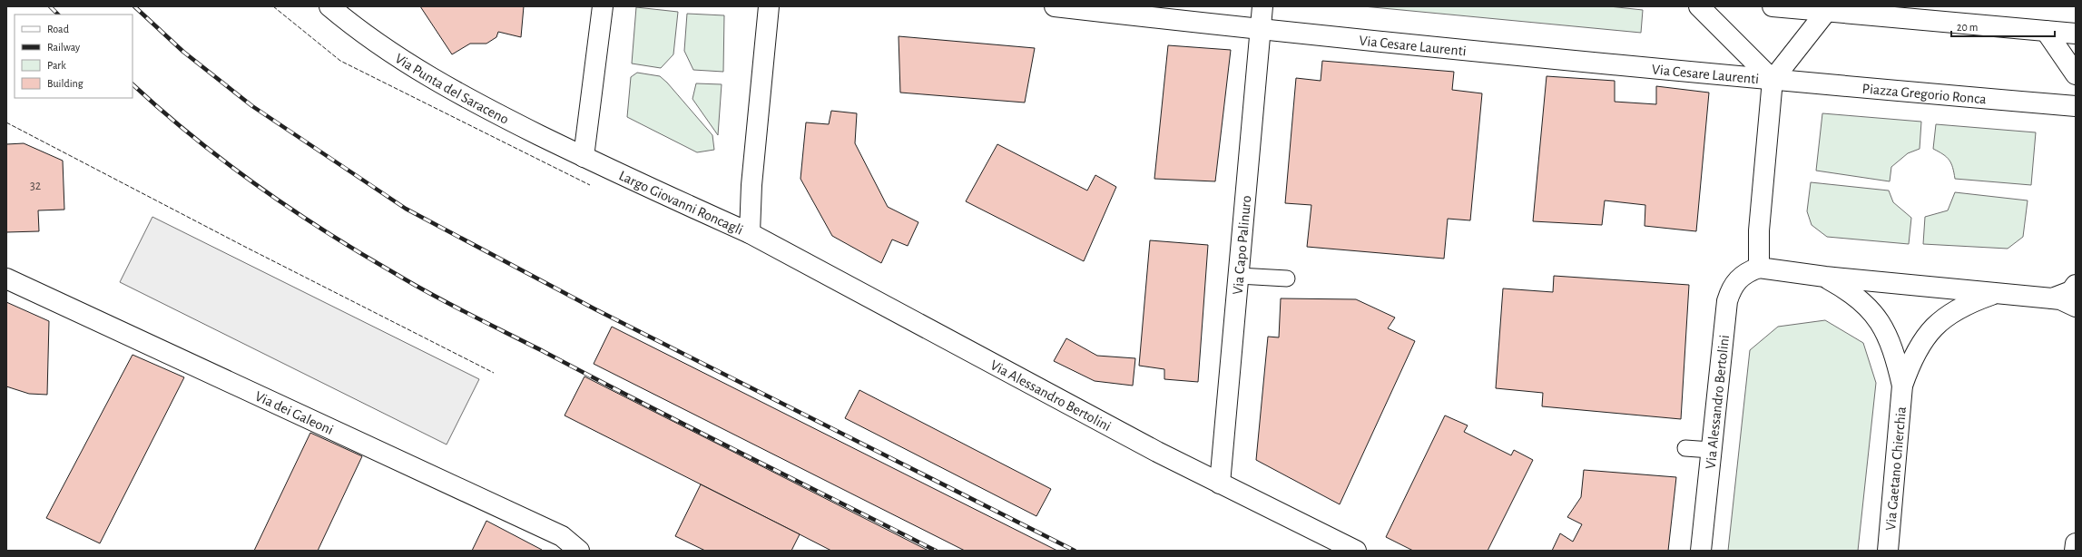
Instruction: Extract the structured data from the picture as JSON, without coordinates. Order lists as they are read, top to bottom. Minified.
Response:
{"streets":{"street":["Via Cesare Laurenti","Via Punta del Saraceno","Piazza Gregorio Ronca","Largo Giovanni Roncagli","Via Capo Palinuro","Via Alessandro Bertolini","Via dei Galeoni","Via Gaetano Chierchia"]},"crossings":[["Via Cesare Laurenti","Piazza Gregorio Ronca"],["Via Cesare Laurenti","Via Capo Palinuro"],["Via Punta del Saraceno","Largo Giovanni Roncagli"],["Largo Giovanni Roncagli","Via Alessandro Bertolini"],["Via Capo Palinuro","Via Alessandro Bertolini"]],"house_numbers":["32"],"legend":["Road","Railway","Park","Building"],"scale_bar":"20 m"}
